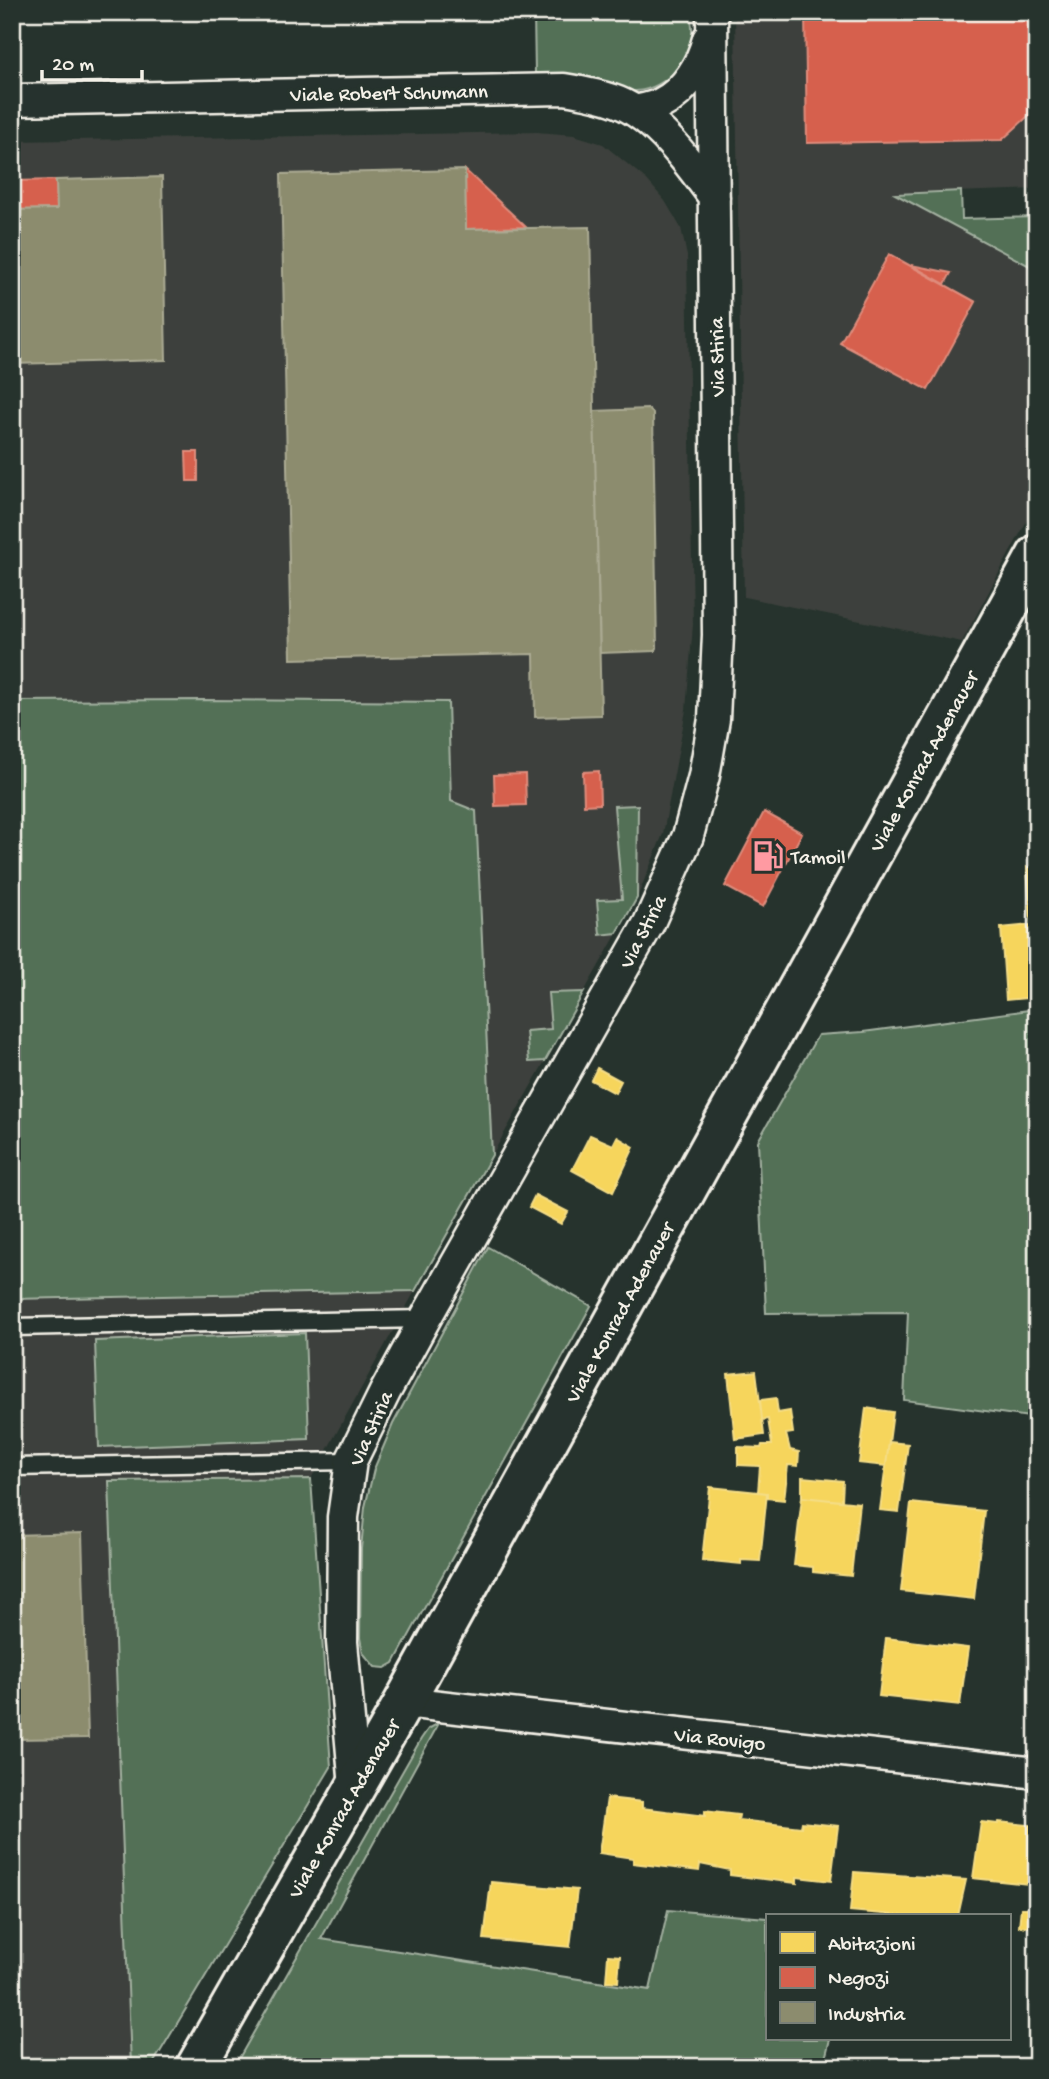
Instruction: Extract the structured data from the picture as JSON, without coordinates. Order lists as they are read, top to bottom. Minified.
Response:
{"streets":{"main road":["Viale Konrad Adenauer"],"street":["Viale Robert Schumann","Via Stiria","Via Rovigo"]},"crossings":[["Viale Robert Schumann","Via Stiria"],["Via Stiria","Viale Konrad Adenauer"],["Viale Konrad Adenauer","Via Rovigo"]],"places":{"fuel station":["Tamoil"]},"legend":["Abitazioni","Negozi","Industria"],"scale_bar":"20 m"}
